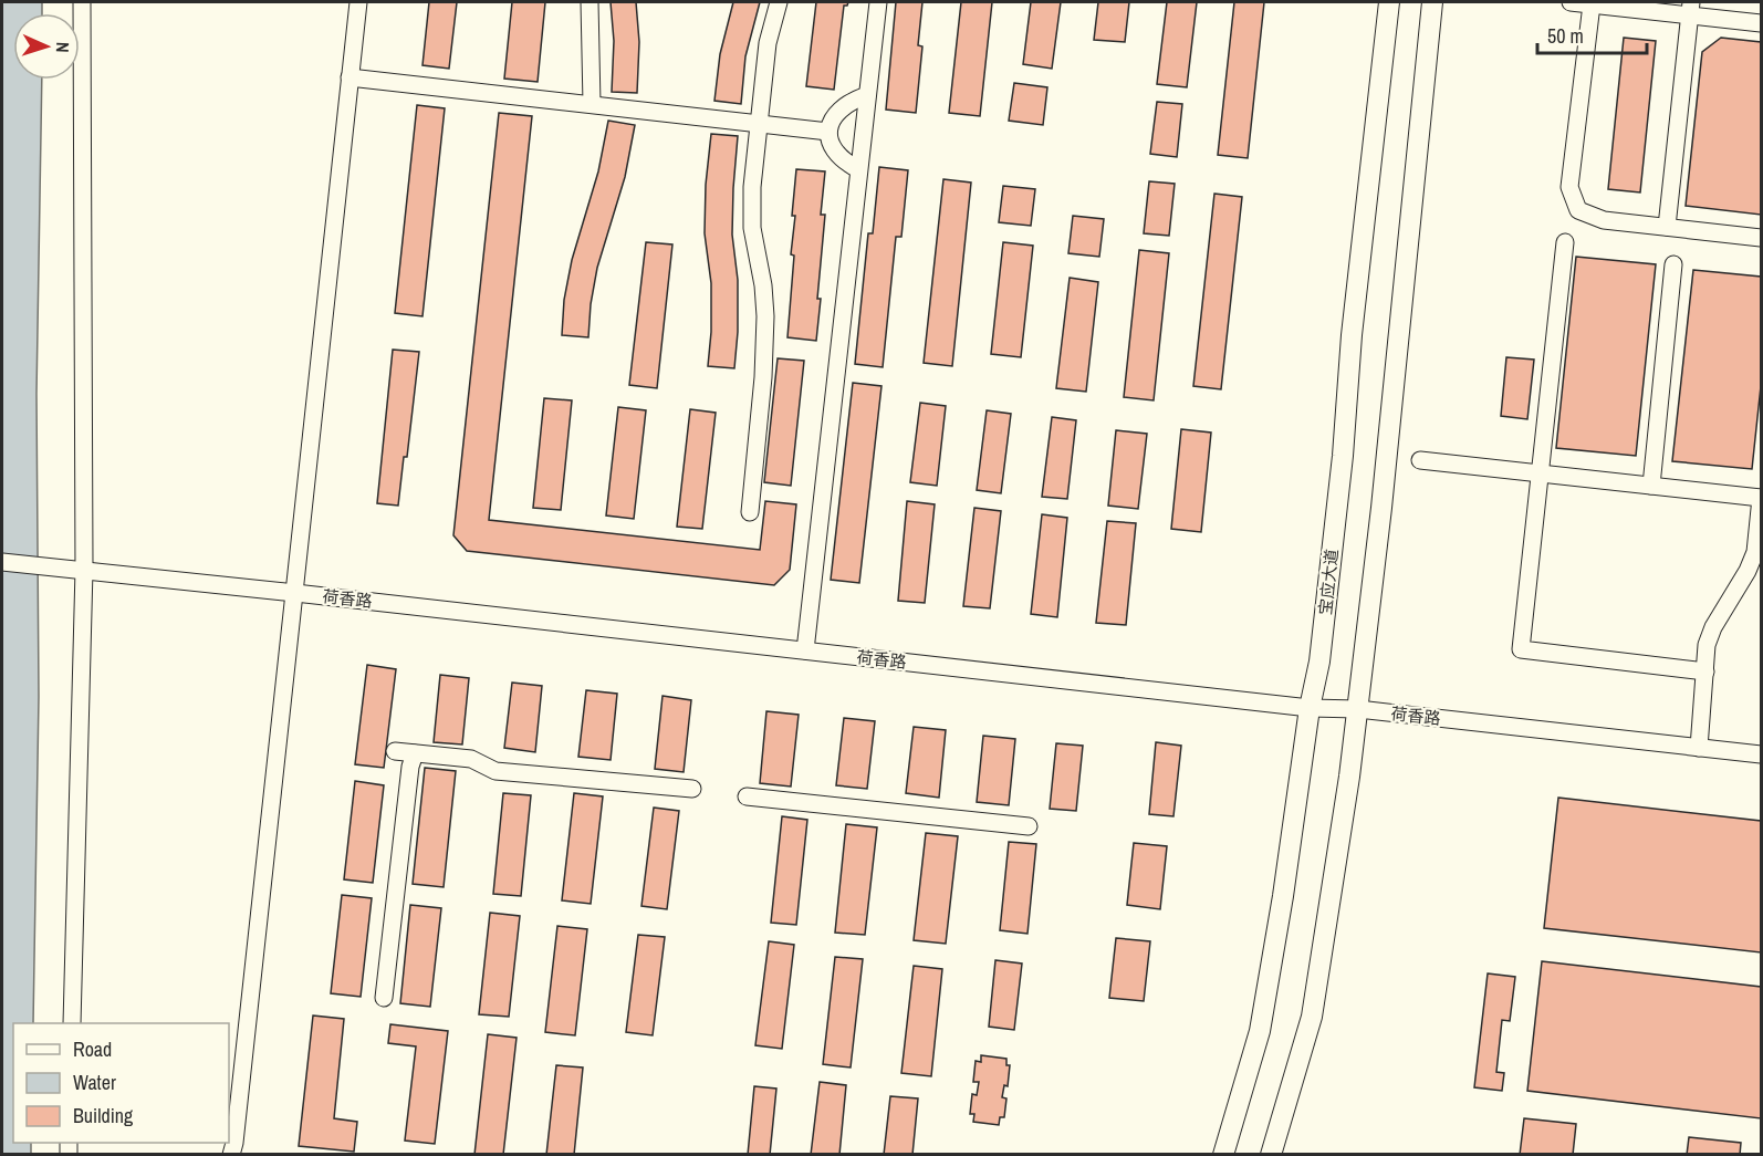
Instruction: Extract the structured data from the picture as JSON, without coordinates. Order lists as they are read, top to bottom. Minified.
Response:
{"streets":{"main road":["宝应大道"],"street":["荷香路"]},"crossings":[["宝应大道","荷香路"]],"legend":["Road","Water","Building"],"scale_bar":"50 m","north":"right"}
